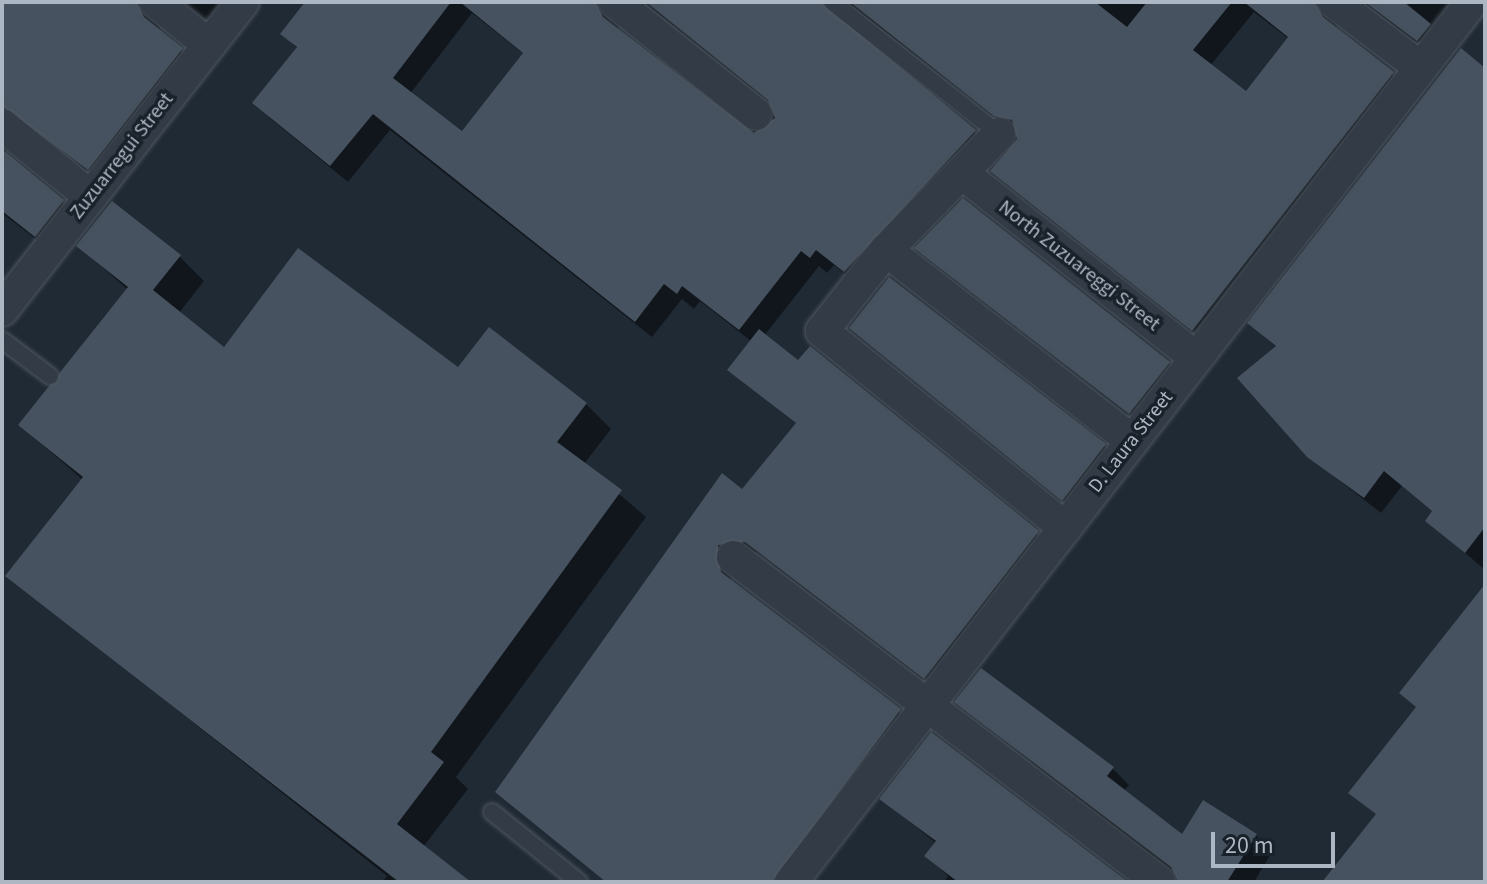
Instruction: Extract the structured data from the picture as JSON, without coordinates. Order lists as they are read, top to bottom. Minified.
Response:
{"streets":{"street":["Zuzuarregui Street","North Zuzuareggi Street","D. Laura Street"]},"crossings":[["North Zuzuareggi Street","D. Laura Street"]],"scale_bar":"20 m"}
